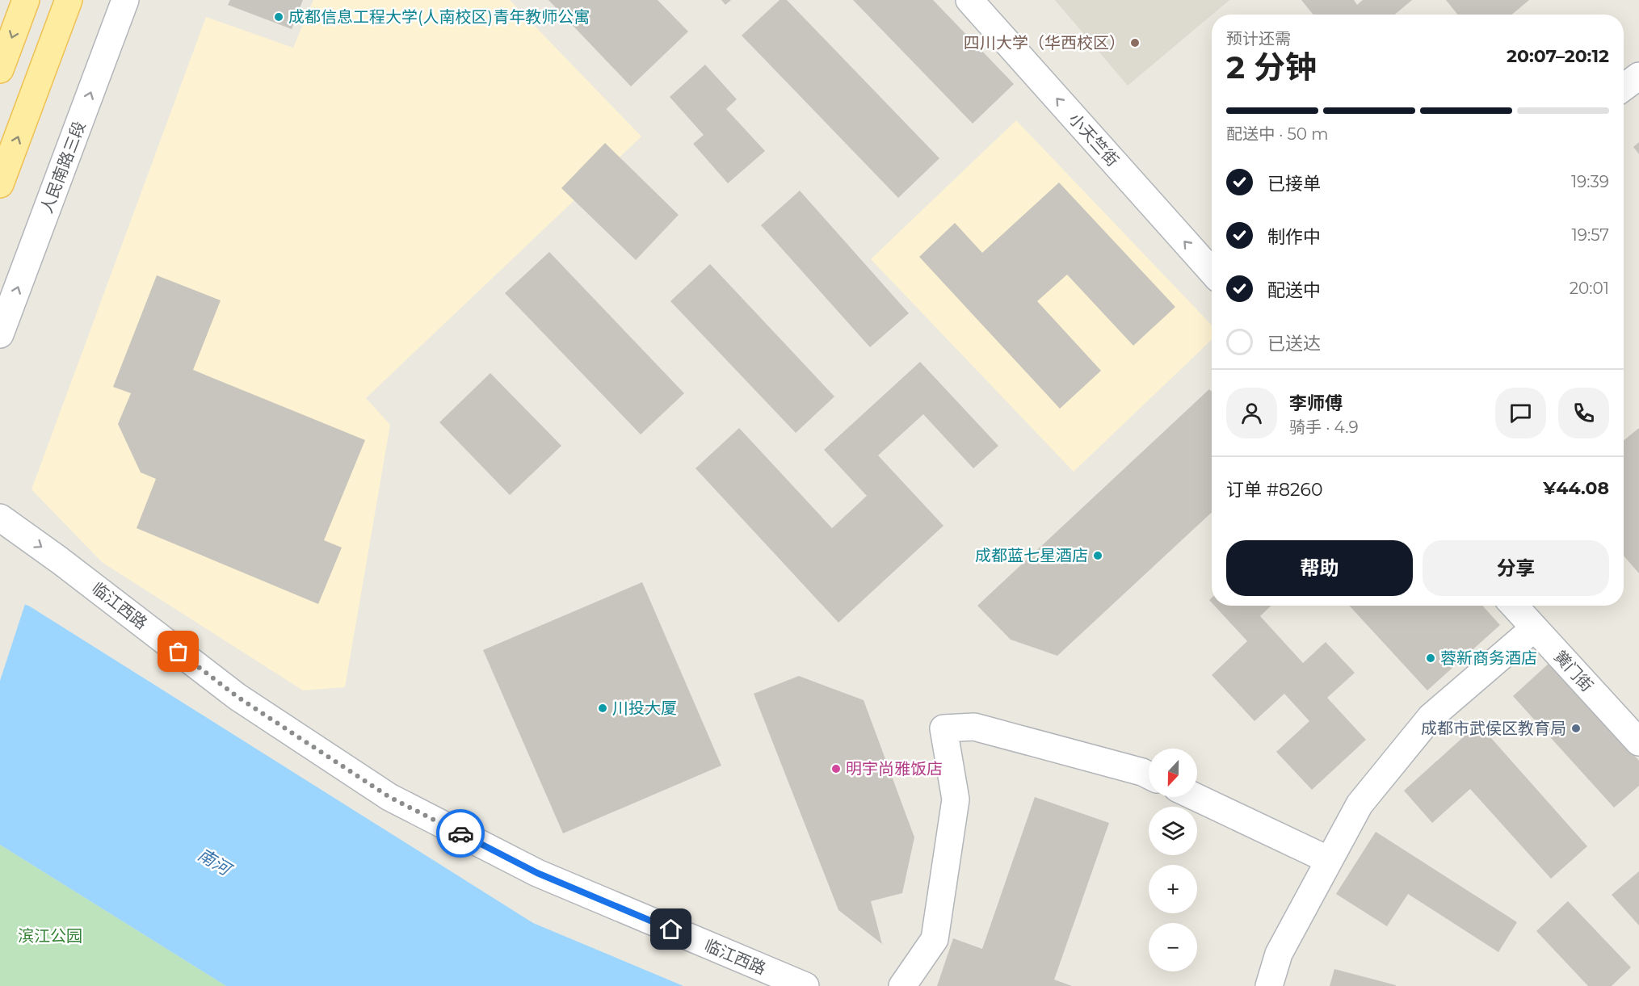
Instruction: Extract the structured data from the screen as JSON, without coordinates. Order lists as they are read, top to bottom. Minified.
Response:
{"streets":{"street":["小天竺街","人民南路三段","临江西路","黉门街"]},"one_way":["小天竺街","人民南路三段","临江西路"],"water":["南河"],"parks":["滨江公园"],"places":["成都信息工程大学(人南校区)青年教师公寓","四川大学（华西校区）","成都蓝七星酒店","蓉新商务酒店","川投大厦","成都市武侯区教育局","明宇尚雅饭店"],"north":"bottom","page":{"heading":["2 分钟","预计还需","20:07–20:12"],"panel":["李师傅","骑手 · 4.9","订单 #8260","¥44.08"],"bar":"配送中 · 50 m","list":[["已接单","19:39"],["制作中","19:57"],["配送中","20:01"],"已送达"],"buttons":["帮助","分享"],"map_buttons":["+","−"]}}
